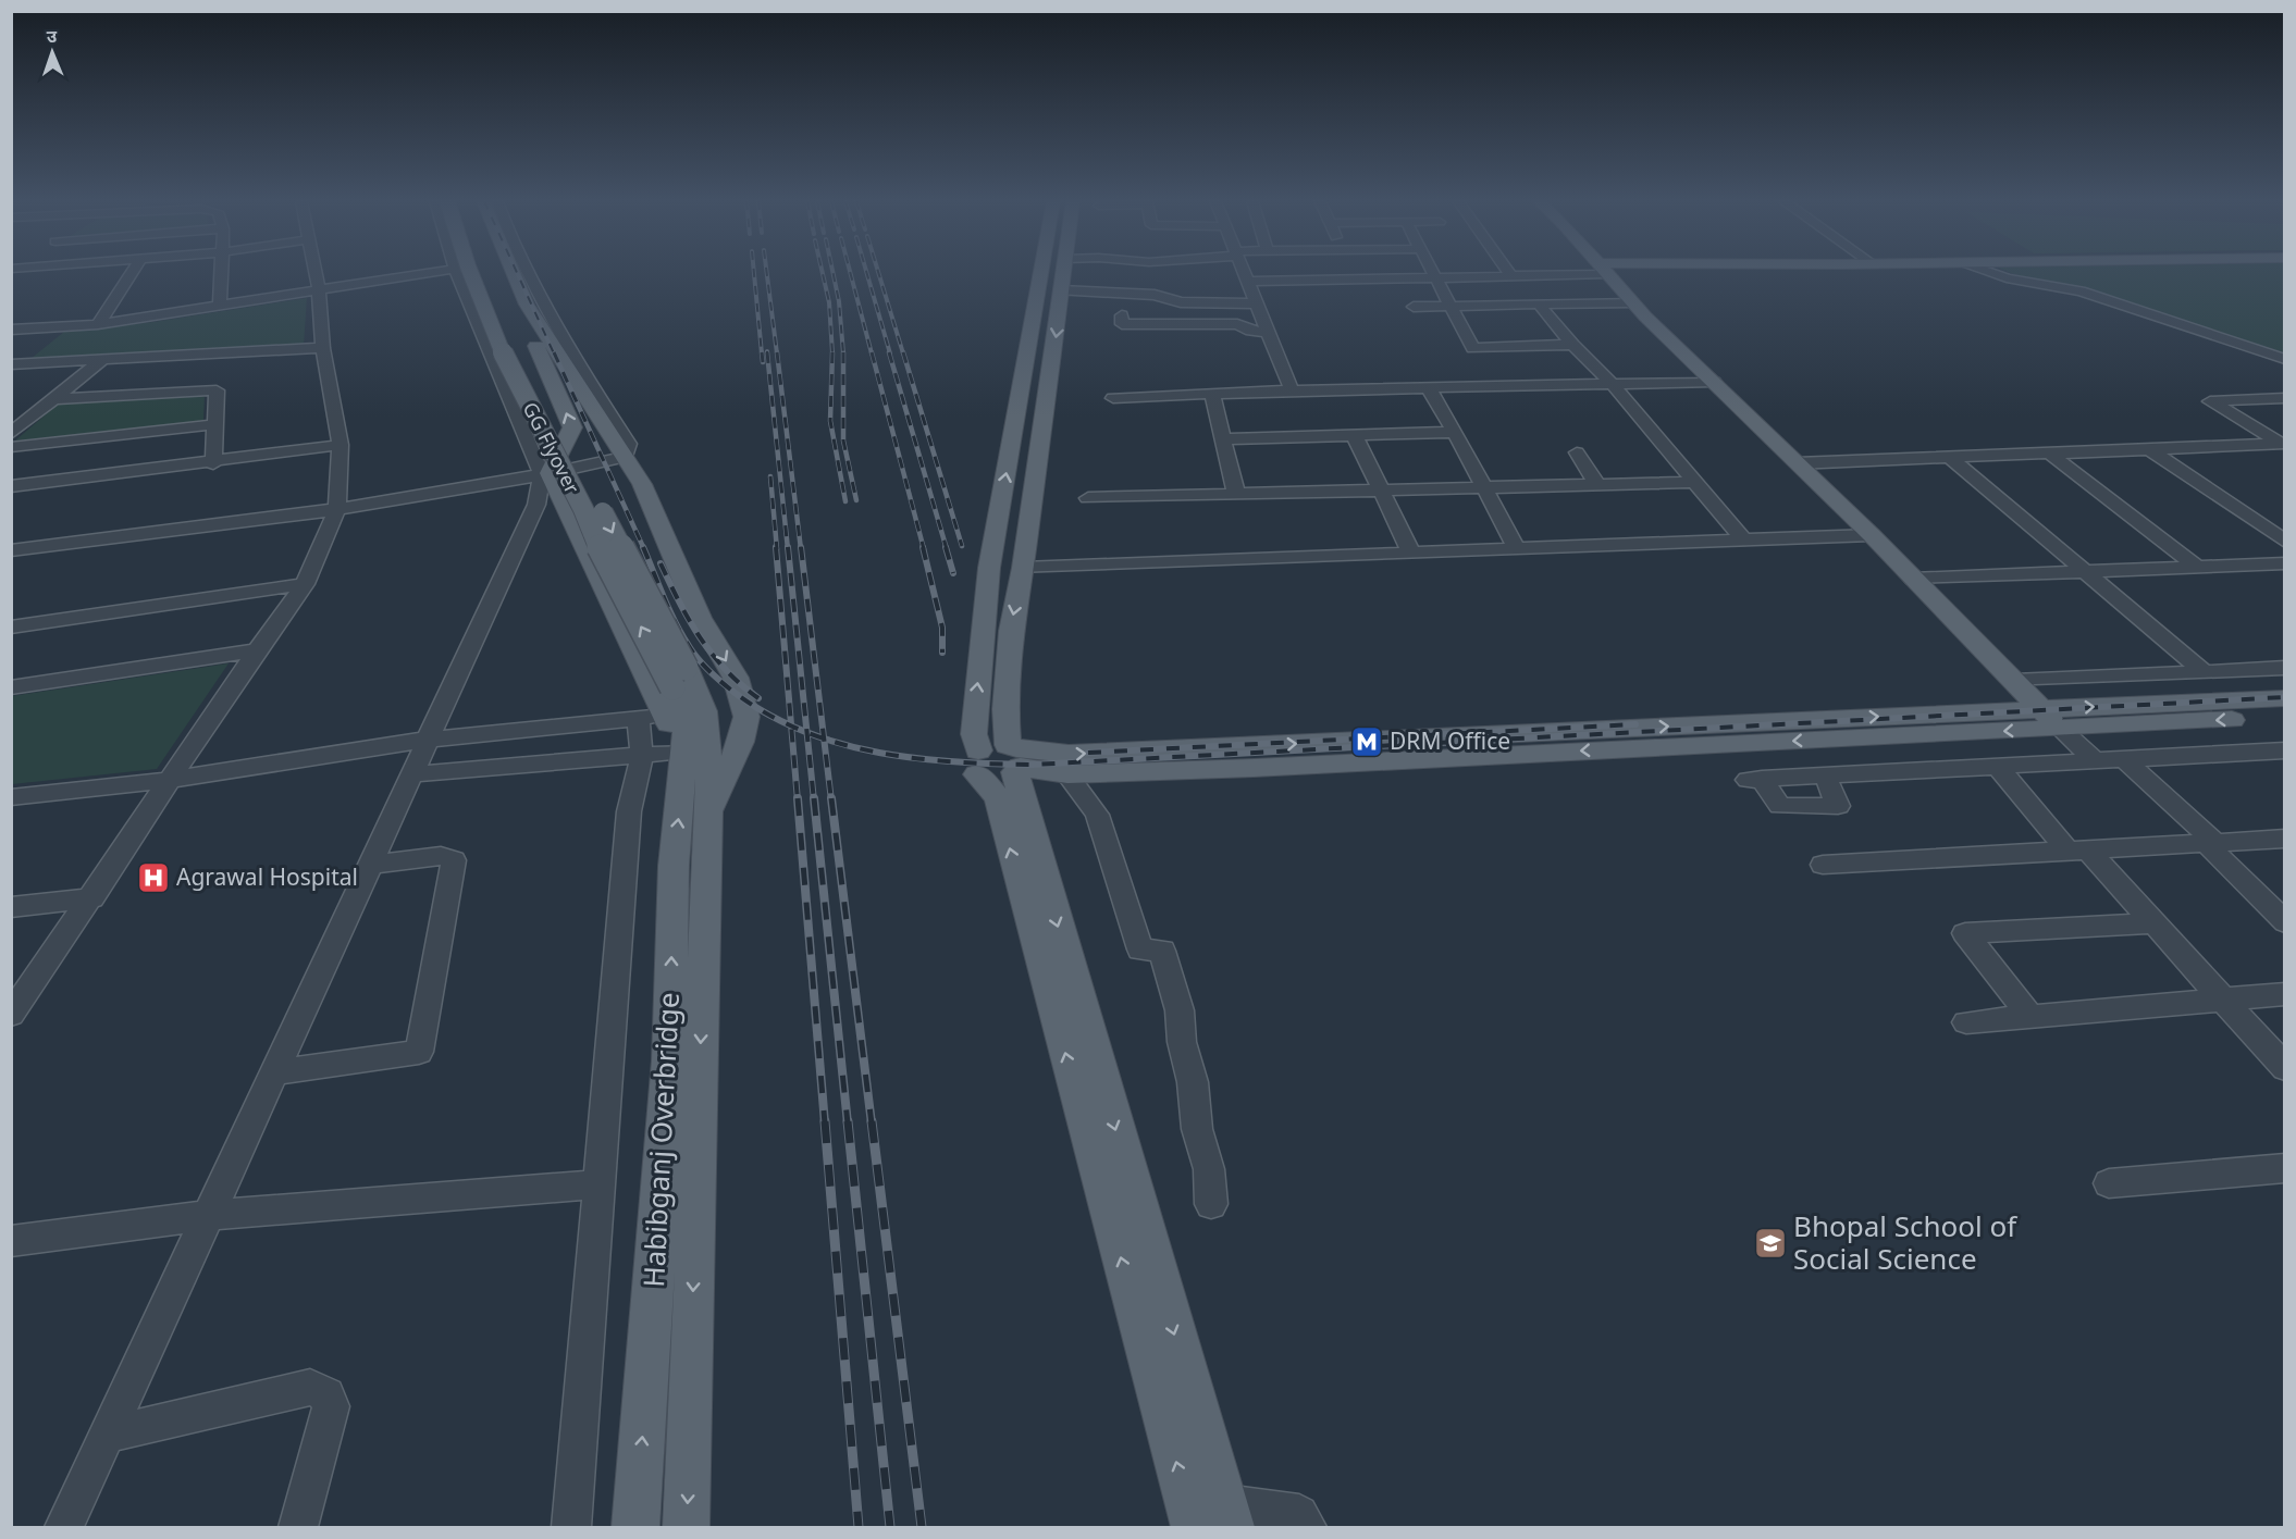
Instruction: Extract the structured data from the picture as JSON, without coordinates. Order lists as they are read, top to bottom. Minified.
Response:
{"streets":{"main road":["GG Flyover","Habibganj Overbridge"]},"places":{"metro station":["DRM Office"],"hospital":["Agrawal Hospital"],"school or university":["Bhopal School of Social Science"]},"north":"top"}
